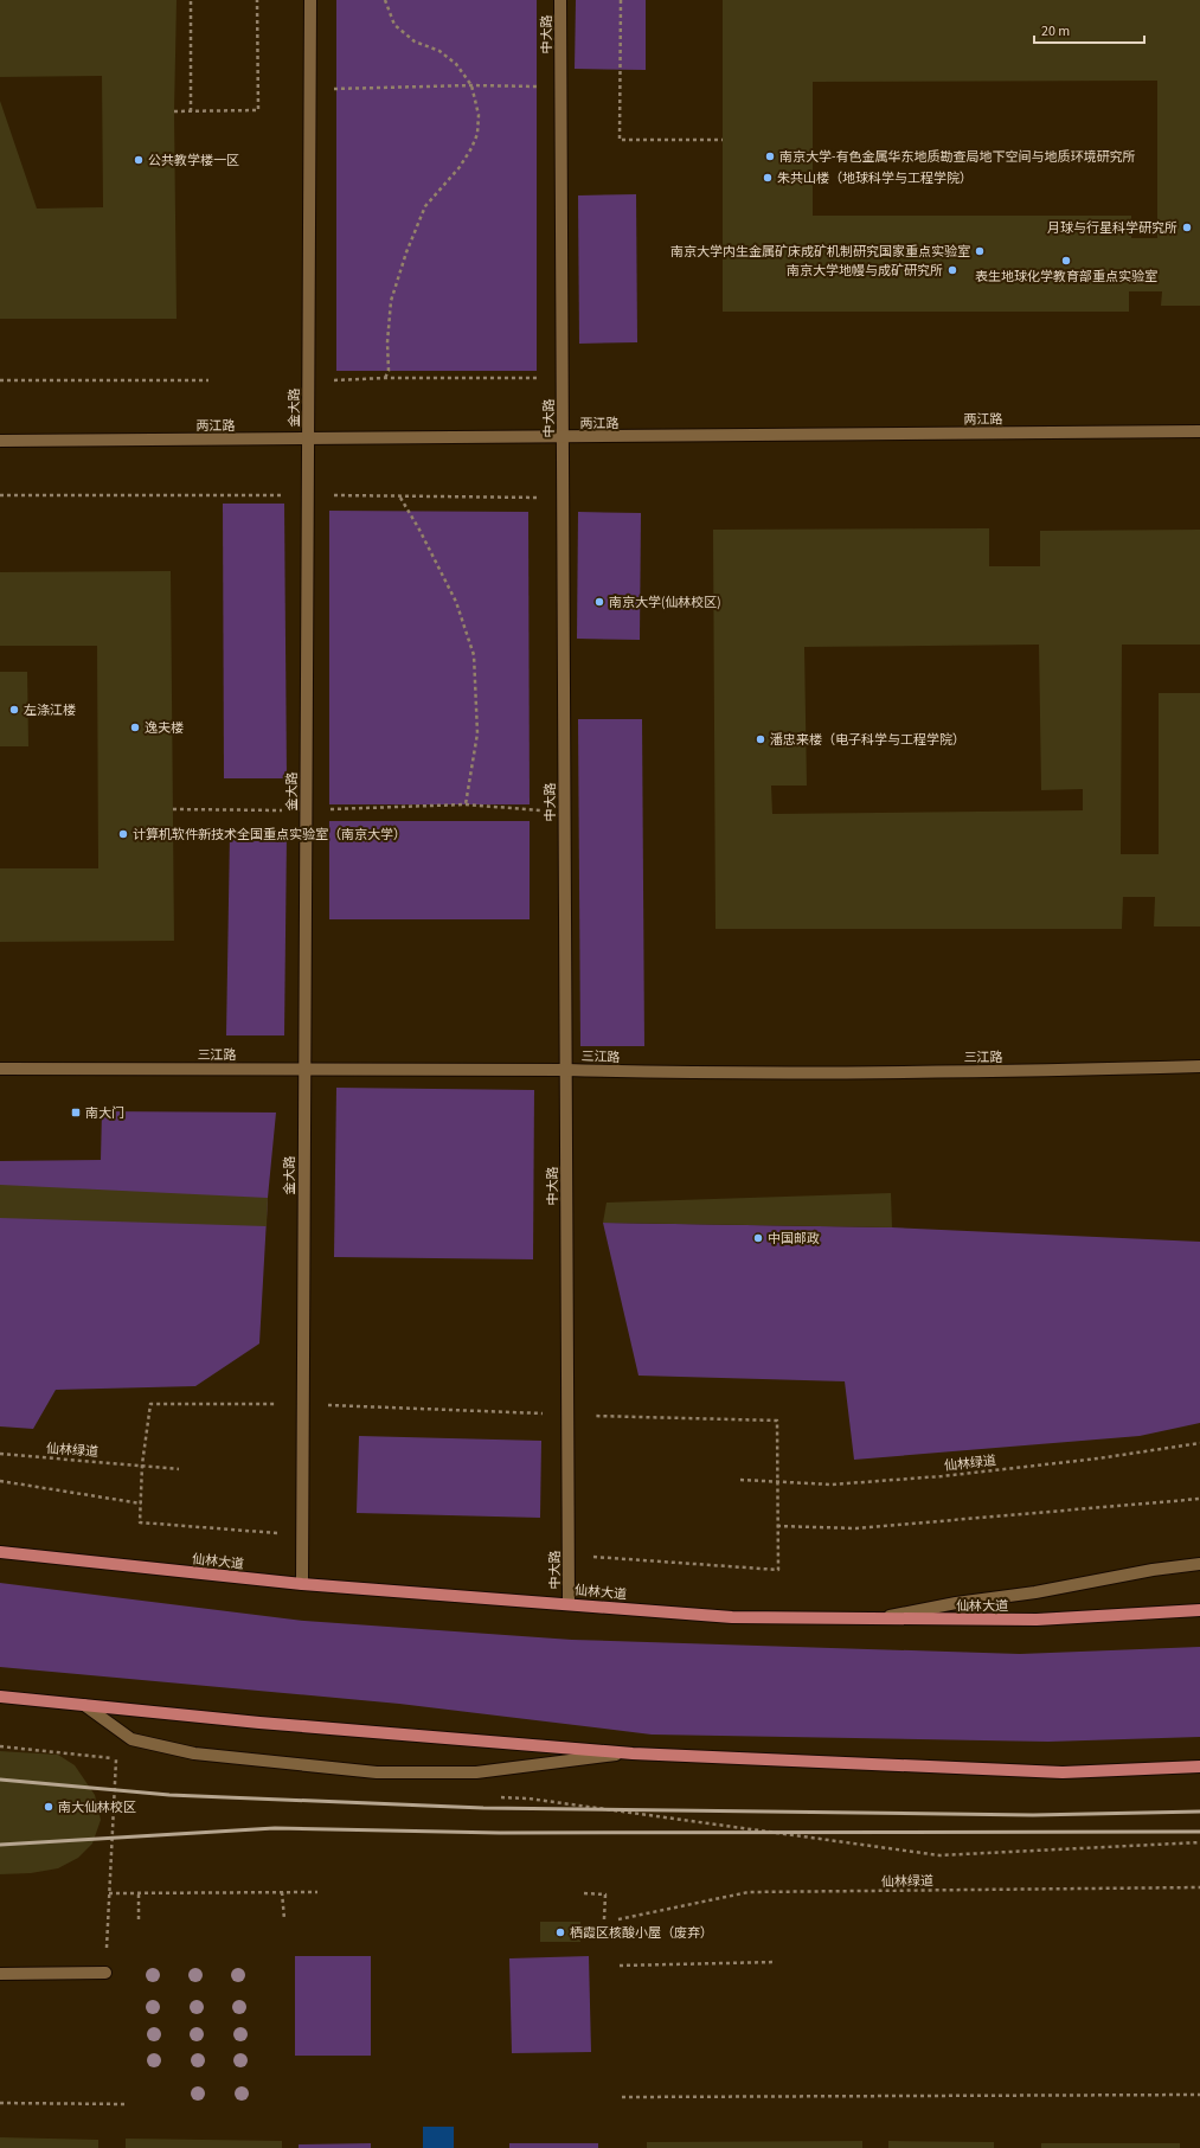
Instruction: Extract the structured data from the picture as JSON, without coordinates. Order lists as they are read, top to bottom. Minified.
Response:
{"streets":{"main road":["仙林大道"],"street":["中大路","金大路","两江路","三江路"],"path":["仙林绿道"]},"crossings":[["中大路","两江路"],["中大路","三江路"],["中大路","仙林大道"],["金大路","两江路"],["金大路","三江路"],["金大路","仙林大道"]],"places":{"other":["南京大学-有色金属华东地质勘查局地下空间与地质环境研究所","公共教学楼一区","朱共山楼（地球科学与工程学院）","月球与行星科学研究所","南京大学内生金属矿床成矿机制研究国家重点实验室","表生地球化学教育部重点实验室","南京大学地幔与成矿研究所","南京大学(仙林校区)","左涤江楼","逸夫楼","潘忠来楼（电子科学与工程学院）","计算机软件新技术全国重点实验室（南京大学）","中国邮政","南大仙林校区","栖霞区核酸小屋（废弃）"],"transit":["南大门"]},"scale_bar":"20 m"}
